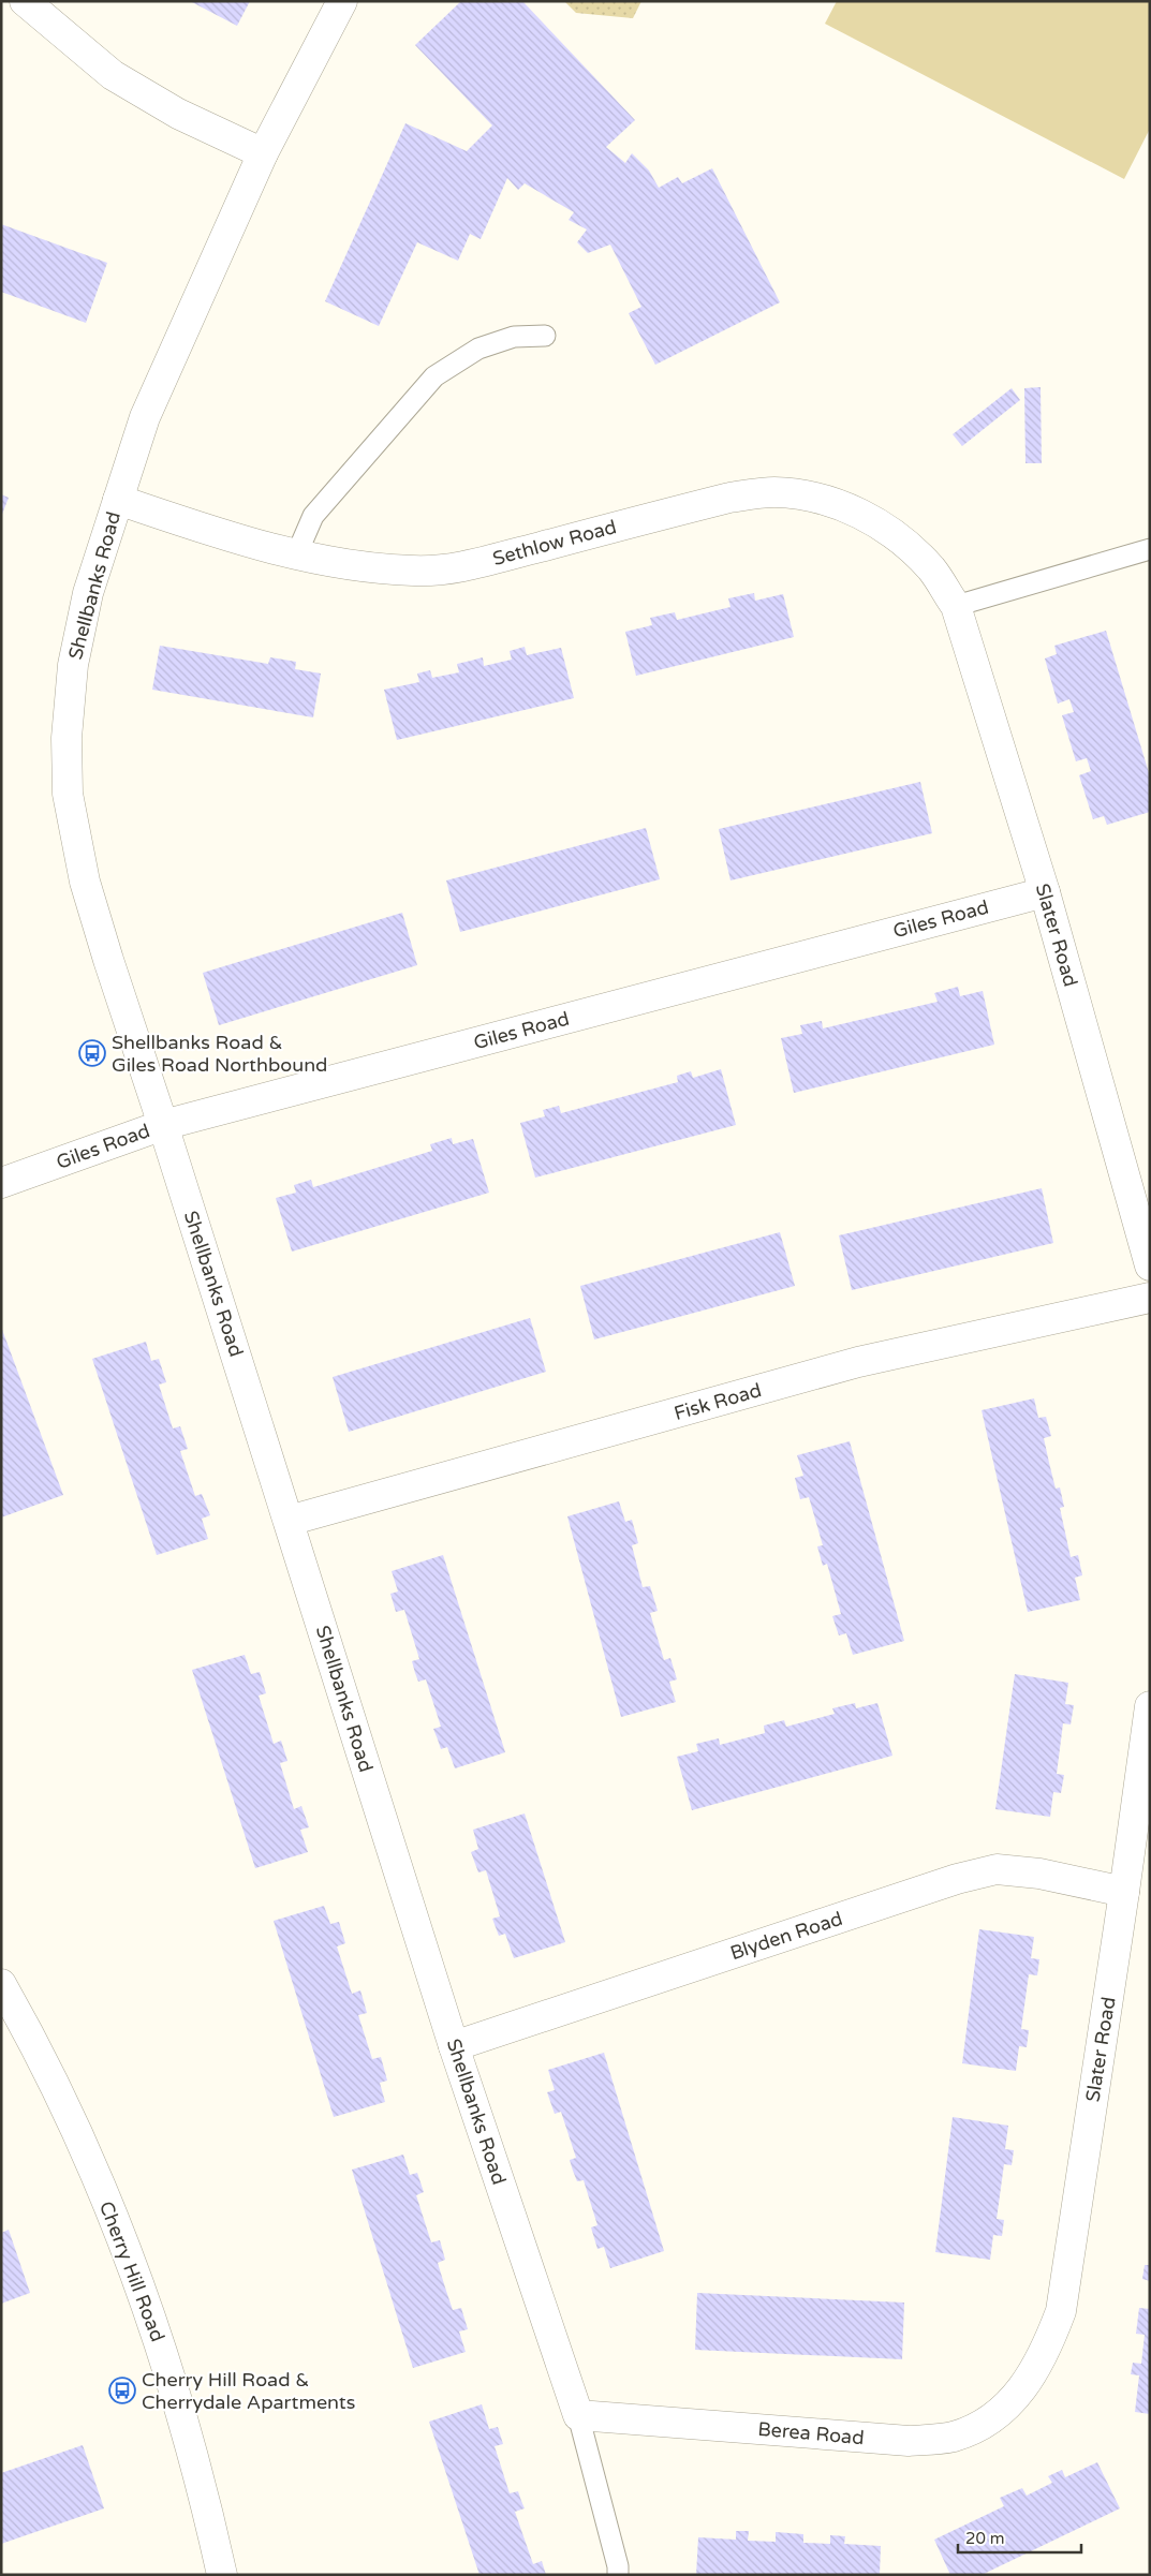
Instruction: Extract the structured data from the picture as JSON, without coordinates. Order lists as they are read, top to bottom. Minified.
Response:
{"streets":{"street":["Sethlow Road","Shellbanks Road","Giles Road","Slater Road","Fisk Road","Blyden Road","Cherry Hill Road","Berea Road"]},"crossings":[["Sethlow Road","Shellbanks Road"],["Sethlow Road","Slater Road"],["Shellbanks Road","Giles Road"],["Shellbanks Road","Fisk Road"],["Shellbanks Road","Blyden Road"],["Shellbanks Road","Berea Road"],["Giles Road","Slater Road"],["Slater Road","Blyden Road"],["Slater Road","Berea Road"]],"places":{"bus stop":["Shellbanks Road & Giles Road Northbound","Cherry Hill Road & Cherrydale Apartments"]},"scale_bar":"20 m"}
